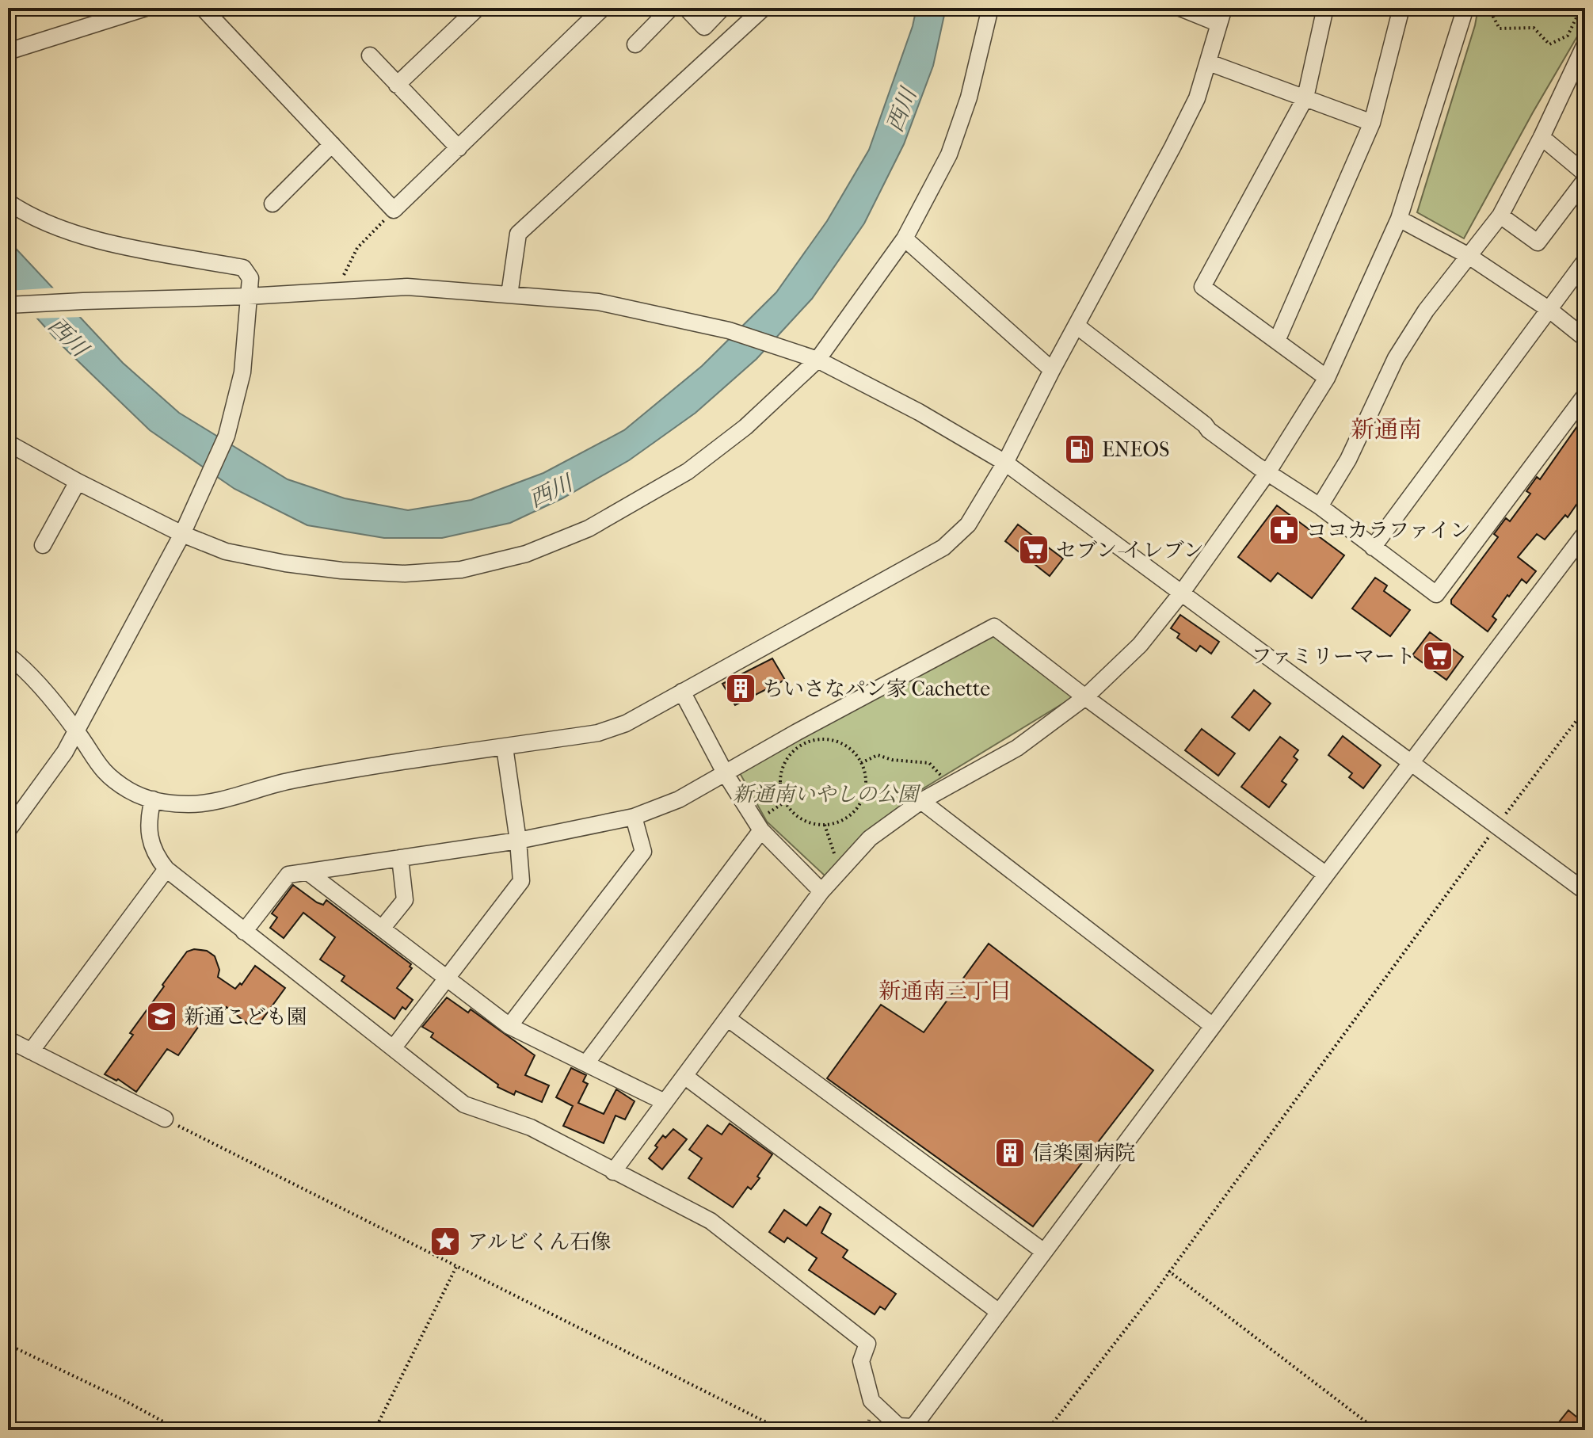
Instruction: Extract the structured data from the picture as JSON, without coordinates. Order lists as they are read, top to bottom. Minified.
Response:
{"districts":["新通南","新通南三丁目"],"water":["西川"],"parks":["新通南いやしの公園"],"places":{"fuel station":["ENEOS"],"pharmacy":["ココカラファイン"],"supermarket":["セブン-イレブン","ファミリーマート"],"building":["ちいさなパン家 Cachette","信楽園病院"],"school or university":["新通こども園"],"place":["アルビくん石像"]}}
